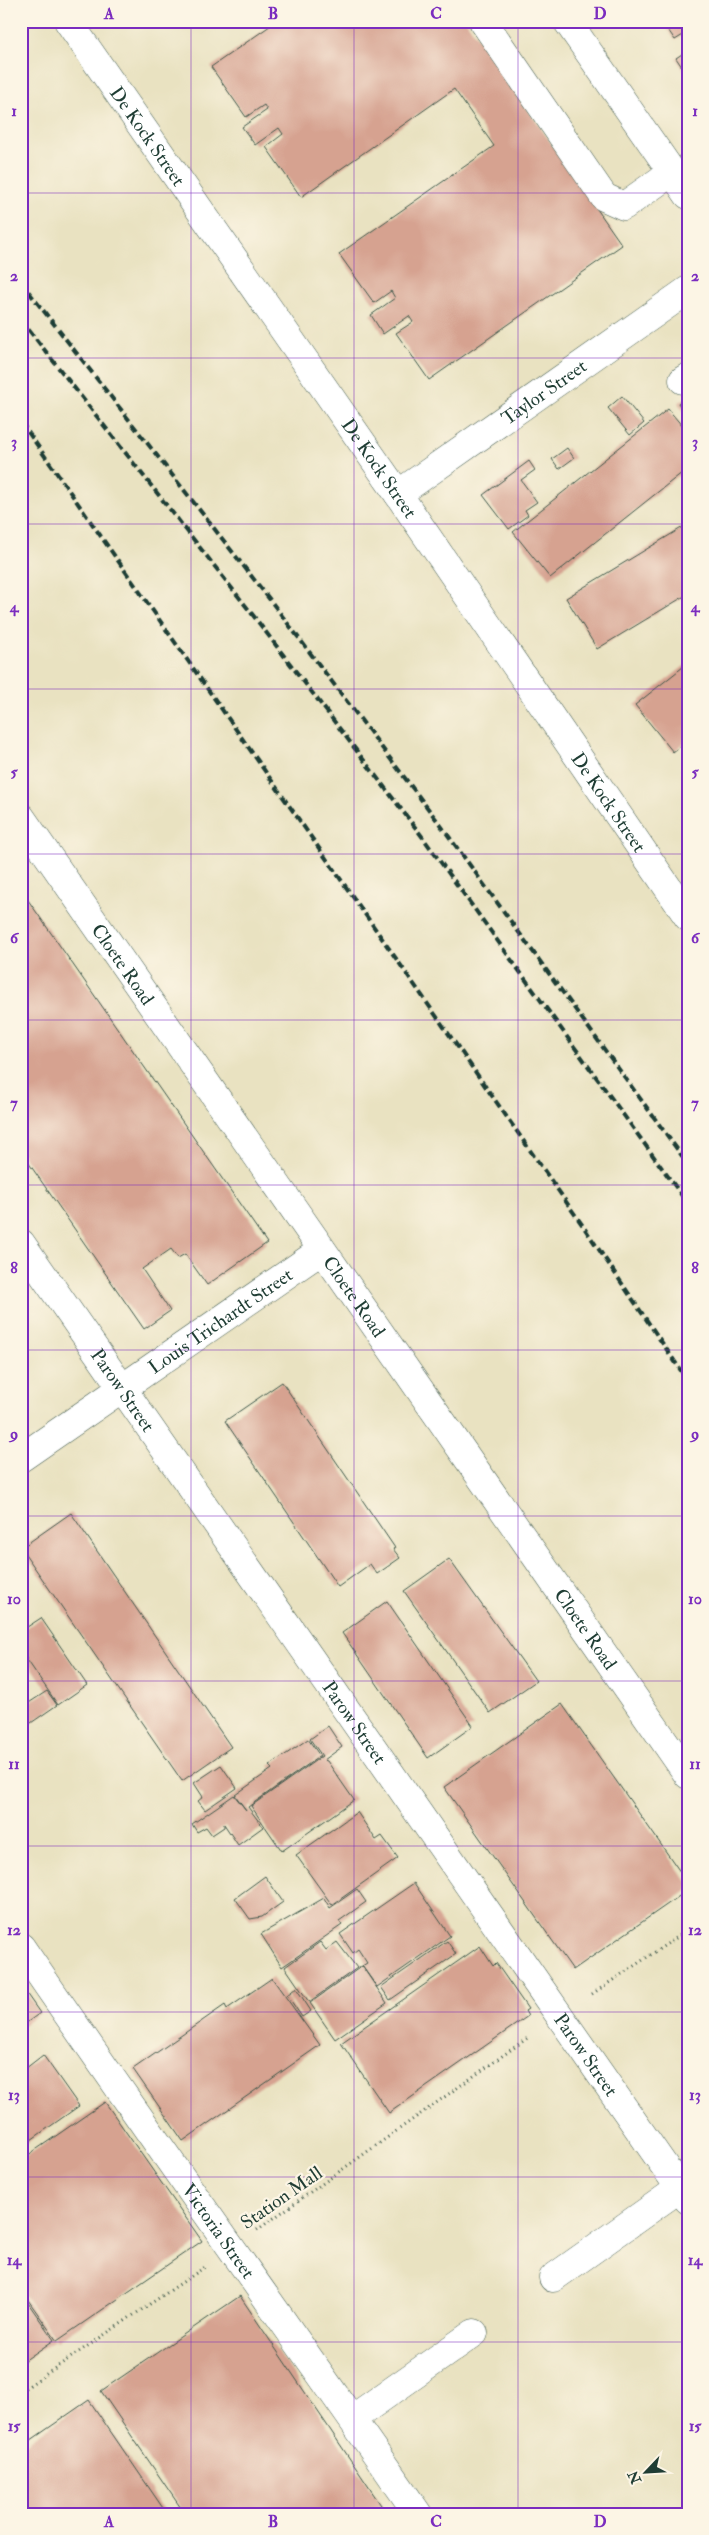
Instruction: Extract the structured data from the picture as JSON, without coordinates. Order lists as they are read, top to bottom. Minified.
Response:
{"streets":{"street":["De Kock Street","Taylor Street","Cloete Road","Louis Trichardt Street","Parow Street","Victoria Street"],"path":["Station Mall"]},"crossings":[["De Kock Street","Taylor Street"],["Cloete Road","Louis Trichardt Street"],["Louis Trichardt Street","Parow Street"],["Station Mall","Victoria Street"]],"north":"bottom left","grid":{"columns":["A","B","C","D"],"rows":["1","2","3","4","5","6","7","8","9","10","11","12","13","14","15"]}}
